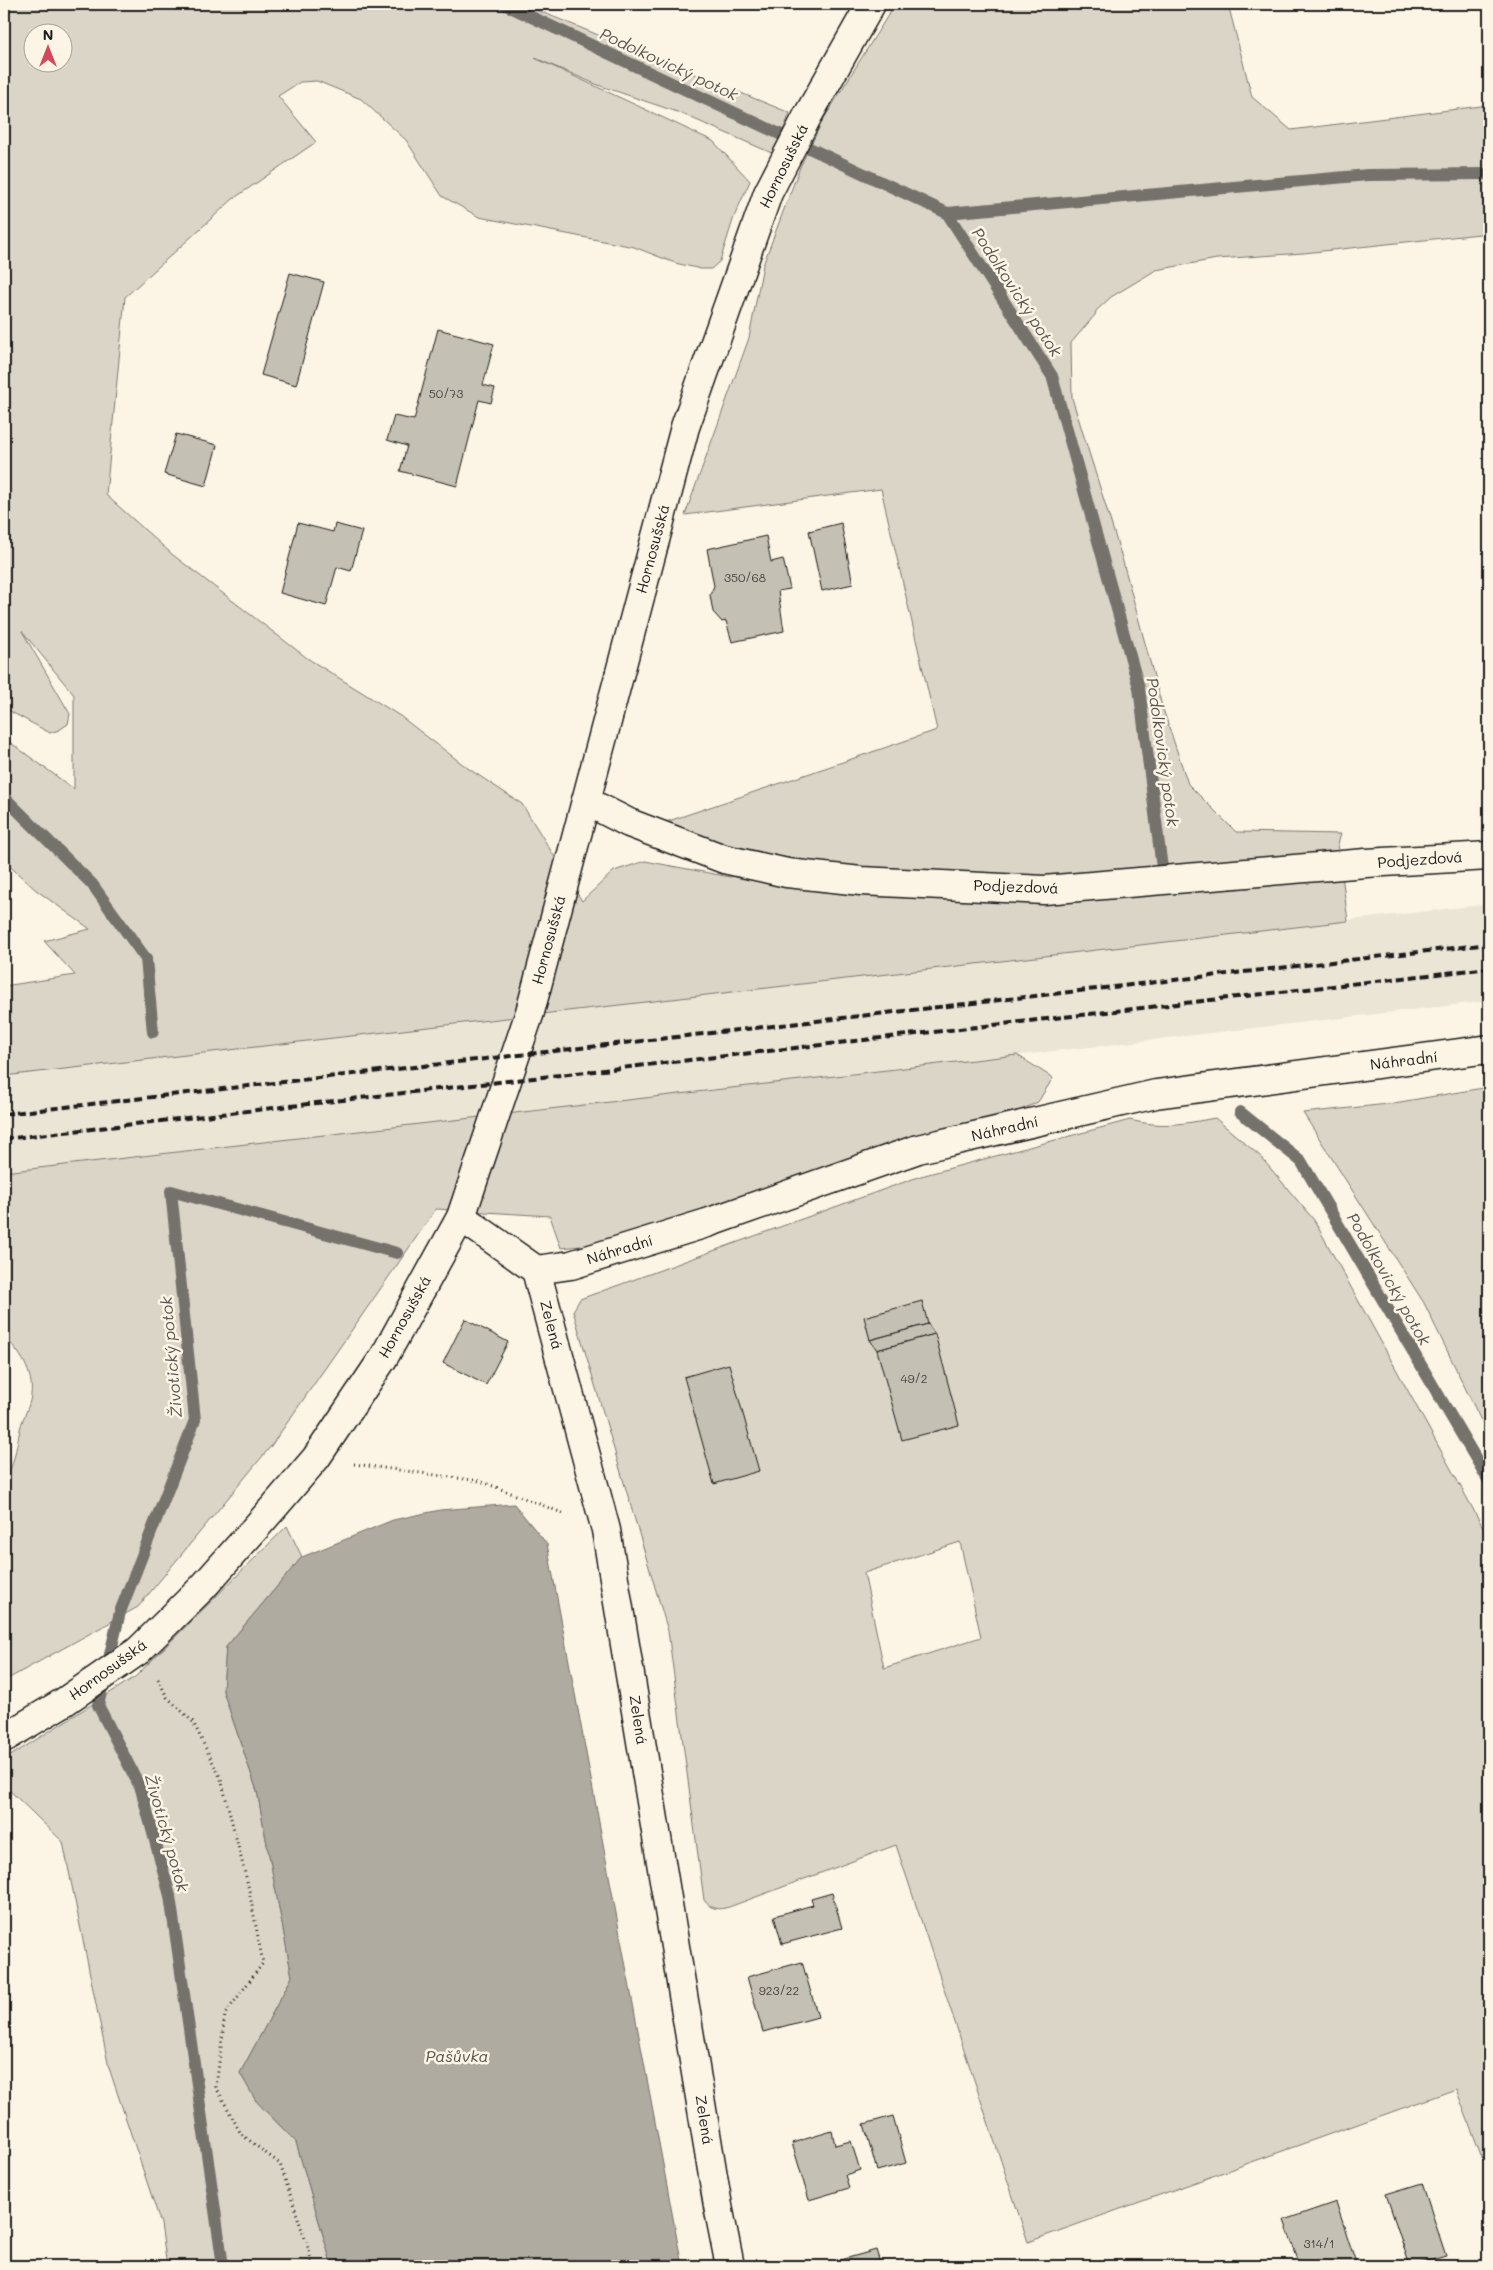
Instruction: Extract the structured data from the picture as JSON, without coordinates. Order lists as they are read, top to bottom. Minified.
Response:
{"streets":{"street":["Hornosušská","Podjezdová","Náhradní","Zelená"]},"crossings":[["Hornosušská","Podjezdová"],["Náhradní","Zelená"]],"water":["Podolkovický potok","Životický potok","Pašůvka"],"house_numbers":["50/73","350/68","49/2","923/22","314/1"],"north":"top"}
